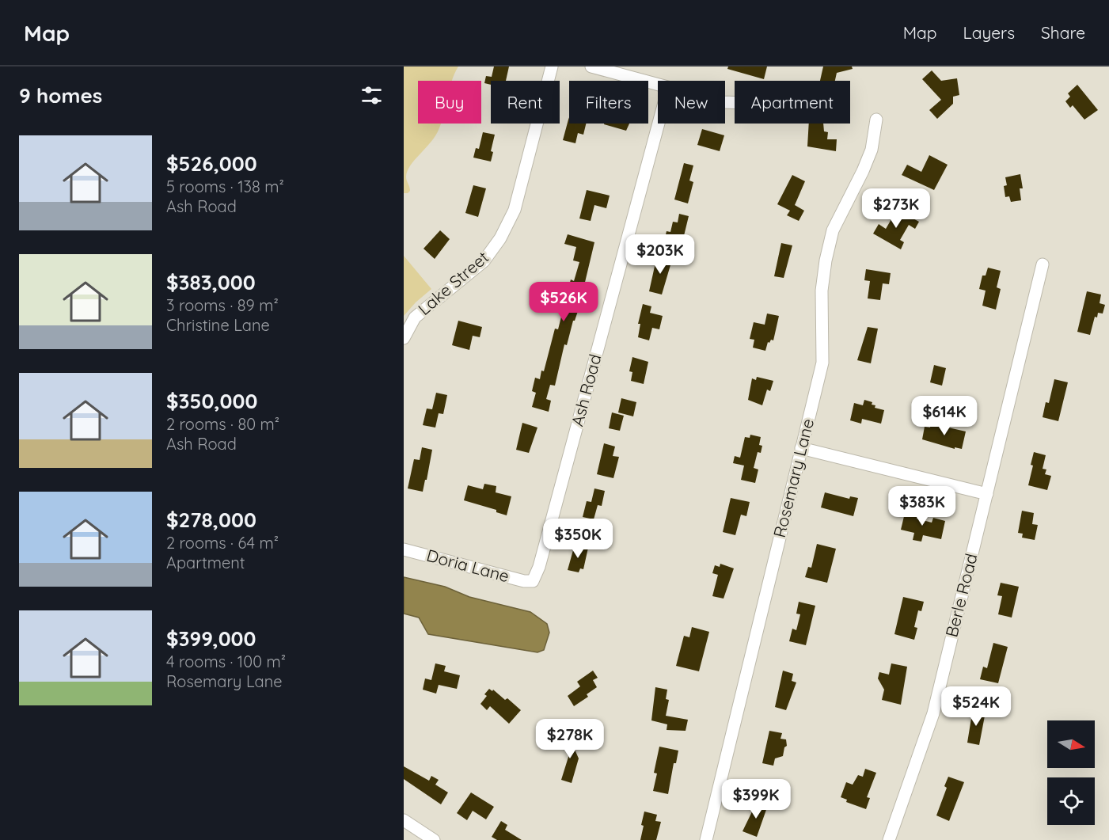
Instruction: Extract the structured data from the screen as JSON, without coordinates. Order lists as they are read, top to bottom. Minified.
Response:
{"streets":{"street":["Lake Street","Ash Road","Rosemary Lane","Doria Lane","Berle Road"]},"crossings":[["Ash Road","Doria Lane"]],"north":"right","page":{"header":"Map","nav":["Map","Layers","Share"],"heading":"9 homes","chip":["Buy","Rent","Filters","New","Apartment"],"list":[{"name":"$526,000","note":"5 rooms · 138 m² · Ash Road"},{"name":"$383,000","note":"3 rooms · 89 m² · Christine Lane"},{"name":"$350,000","note":"2 rooms · 80 m² · Ash Road"},{"name":"$278,000","note":"2 rooms · 64 m² · Apartment"},{"name":"$399,000","note":"4 rooms · 100 m² · Rosemary Lane"}],"price":["$273K","$203K","$526K","$614K","$383K","$350K","$524K","$278K","$399K"]}}
